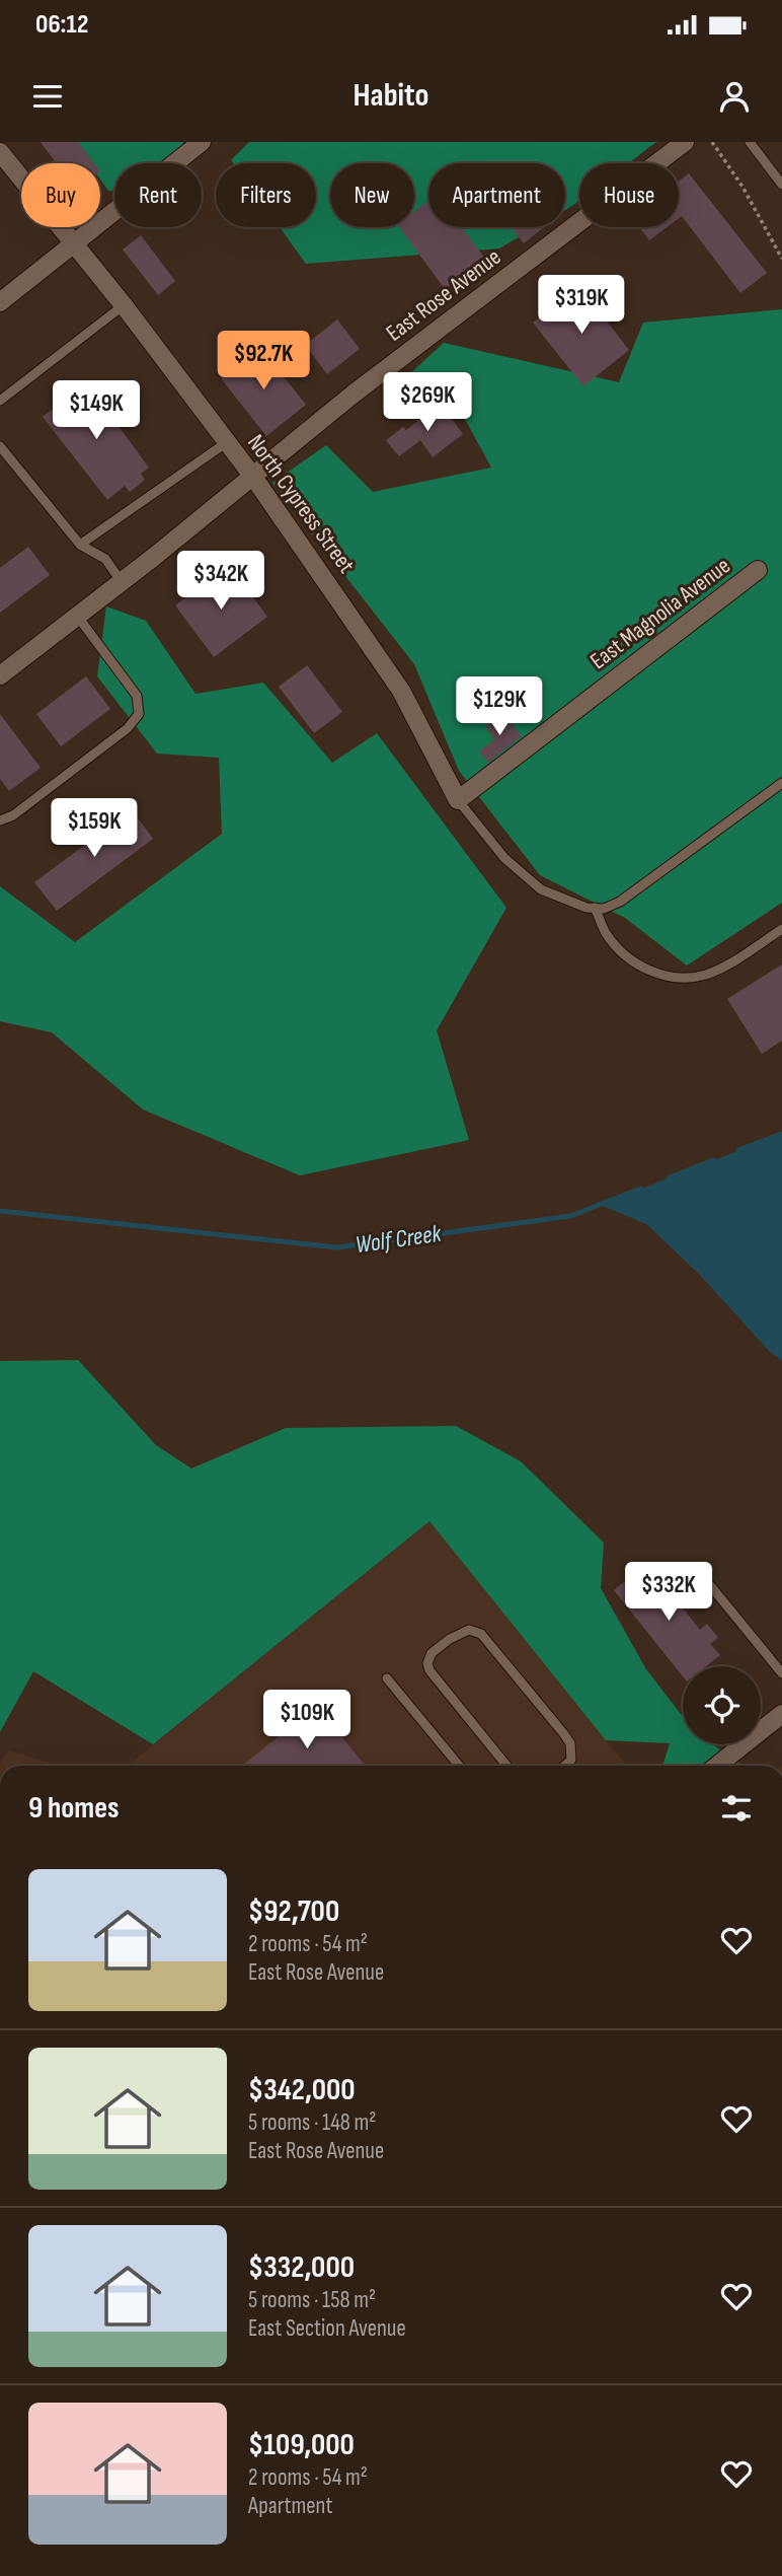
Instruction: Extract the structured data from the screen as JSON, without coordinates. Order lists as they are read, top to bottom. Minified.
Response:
{"streets":{"street":["East Rose Avenue","North Cypress Street","East Magnolia Avenue"]},"crossings":[["East Rose Avenue","North Cypress Street"],["North Cypress Street","East Magnolia Avenue"]],"water":["Wolf Creek"],"page":{"status":"06:12","header":"Habito","chip":["Buy","Rent","Filters","New","Apartment","House"],"price":["$319K","$92.7K","$269K","$149K","$342K","$129K","$159K","$332K","$109K"],"heading":"9 homes","list":[{"name":"$92,700","note":"2 rooms · 54 m² · East Rose Avenue"},{"name":"$342,000","note":"5 rooms · 148 m² · East Rose Avenue"},{"name":"$332,000","note":"5 rooms · 158 m² · East Section Avenue"},{"name":"$109,000","note":"2 rooms · 54 m² · Apartment"}]}}
